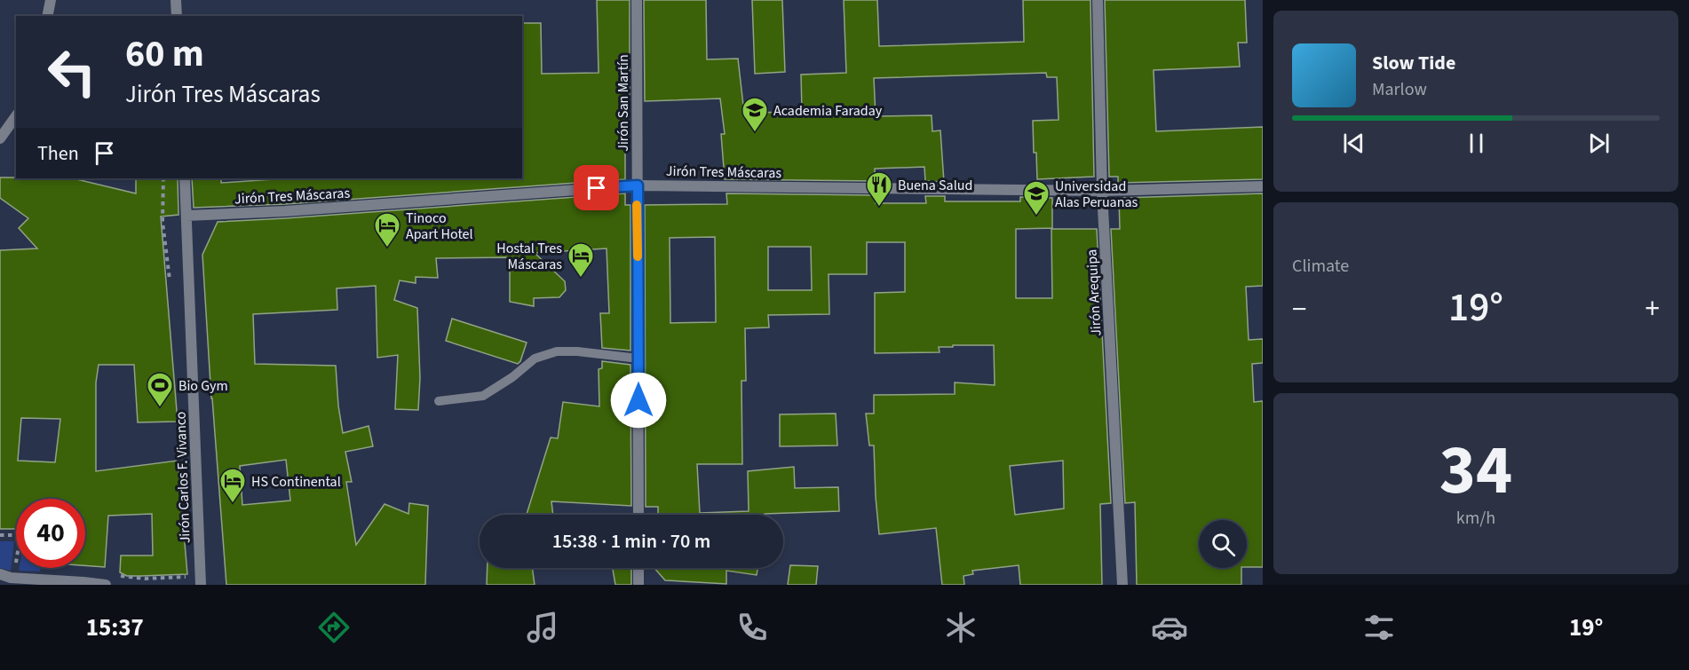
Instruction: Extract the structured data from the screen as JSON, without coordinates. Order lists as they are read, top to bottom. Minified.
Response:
{"streets":{"street":["Jirón San Martín","Jirón Tres Máscaras","Jirón Arequipa","Jirón Carlos F. Vivanco"]},"crossings":[["Jirón San Martín","Jirón Tres Máscaras"],["Jirón Tres Máscaras","Jirón Arequipa"],["Jirón Tres Máscaras","Jirón Carlos F. Vivanco"]],"places":{"school or university":["Academia Faraday","Universidad Alas Peruanas"],"restaurant":["Buena Salud"],"hotel":["Tinoco Apart Hotel","Hostal Tres Máscaras","HS Continental"],"sports":["Bio Gym"]},"page":{"turn":["60 m","Jirón Tres Máscaras"],"song":["Slow Tide","Marlow"],"then":"Then","tile":["Climate",["34","km/h"]],"heat":["−","19°","+"],"limit":"40","trip":"15:38 · 1 min · 70 m","tabs":["15:37","19°"]}}
